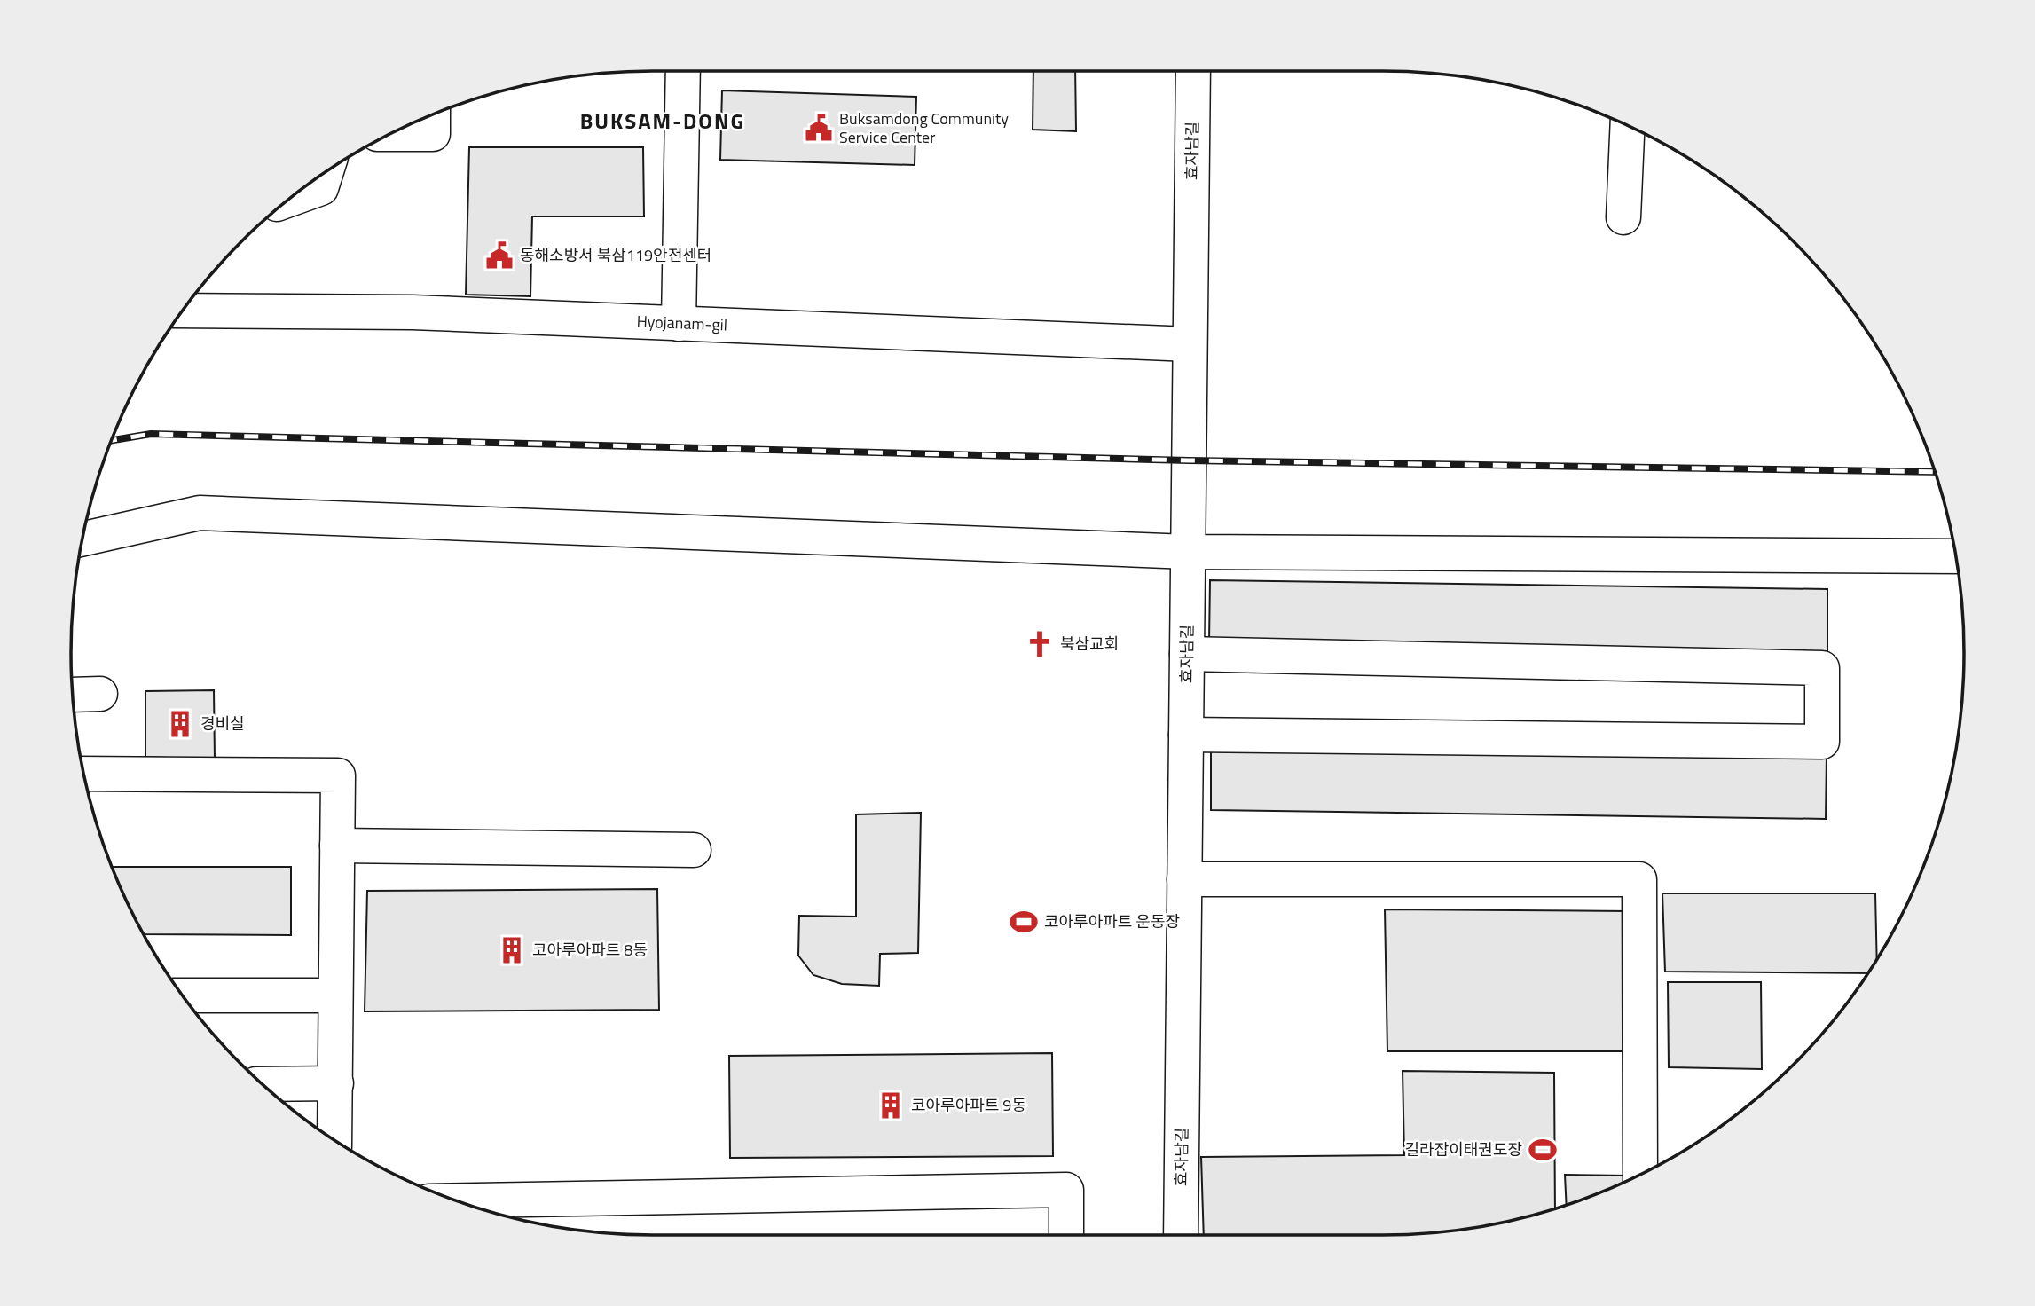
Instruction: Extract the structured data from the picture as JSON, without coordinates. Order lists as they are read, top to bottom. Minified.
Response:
{"streets":{"street":["효자남길","Hyojanam-gil"]},"crossings":[["효자남길","Hyojanam-gil"]],"districts":["BUKSAM-DONG"],"places":{"public building":["Buksamdong Community Service Center","동해소방서 북삼119안전센터"],"church":["북삼교회"],"building":["경비실","코아루아파트 8동","코아루아파트 9동"],"sports":["코아루아파트 운동장","길라잡이태권도장"]}}
